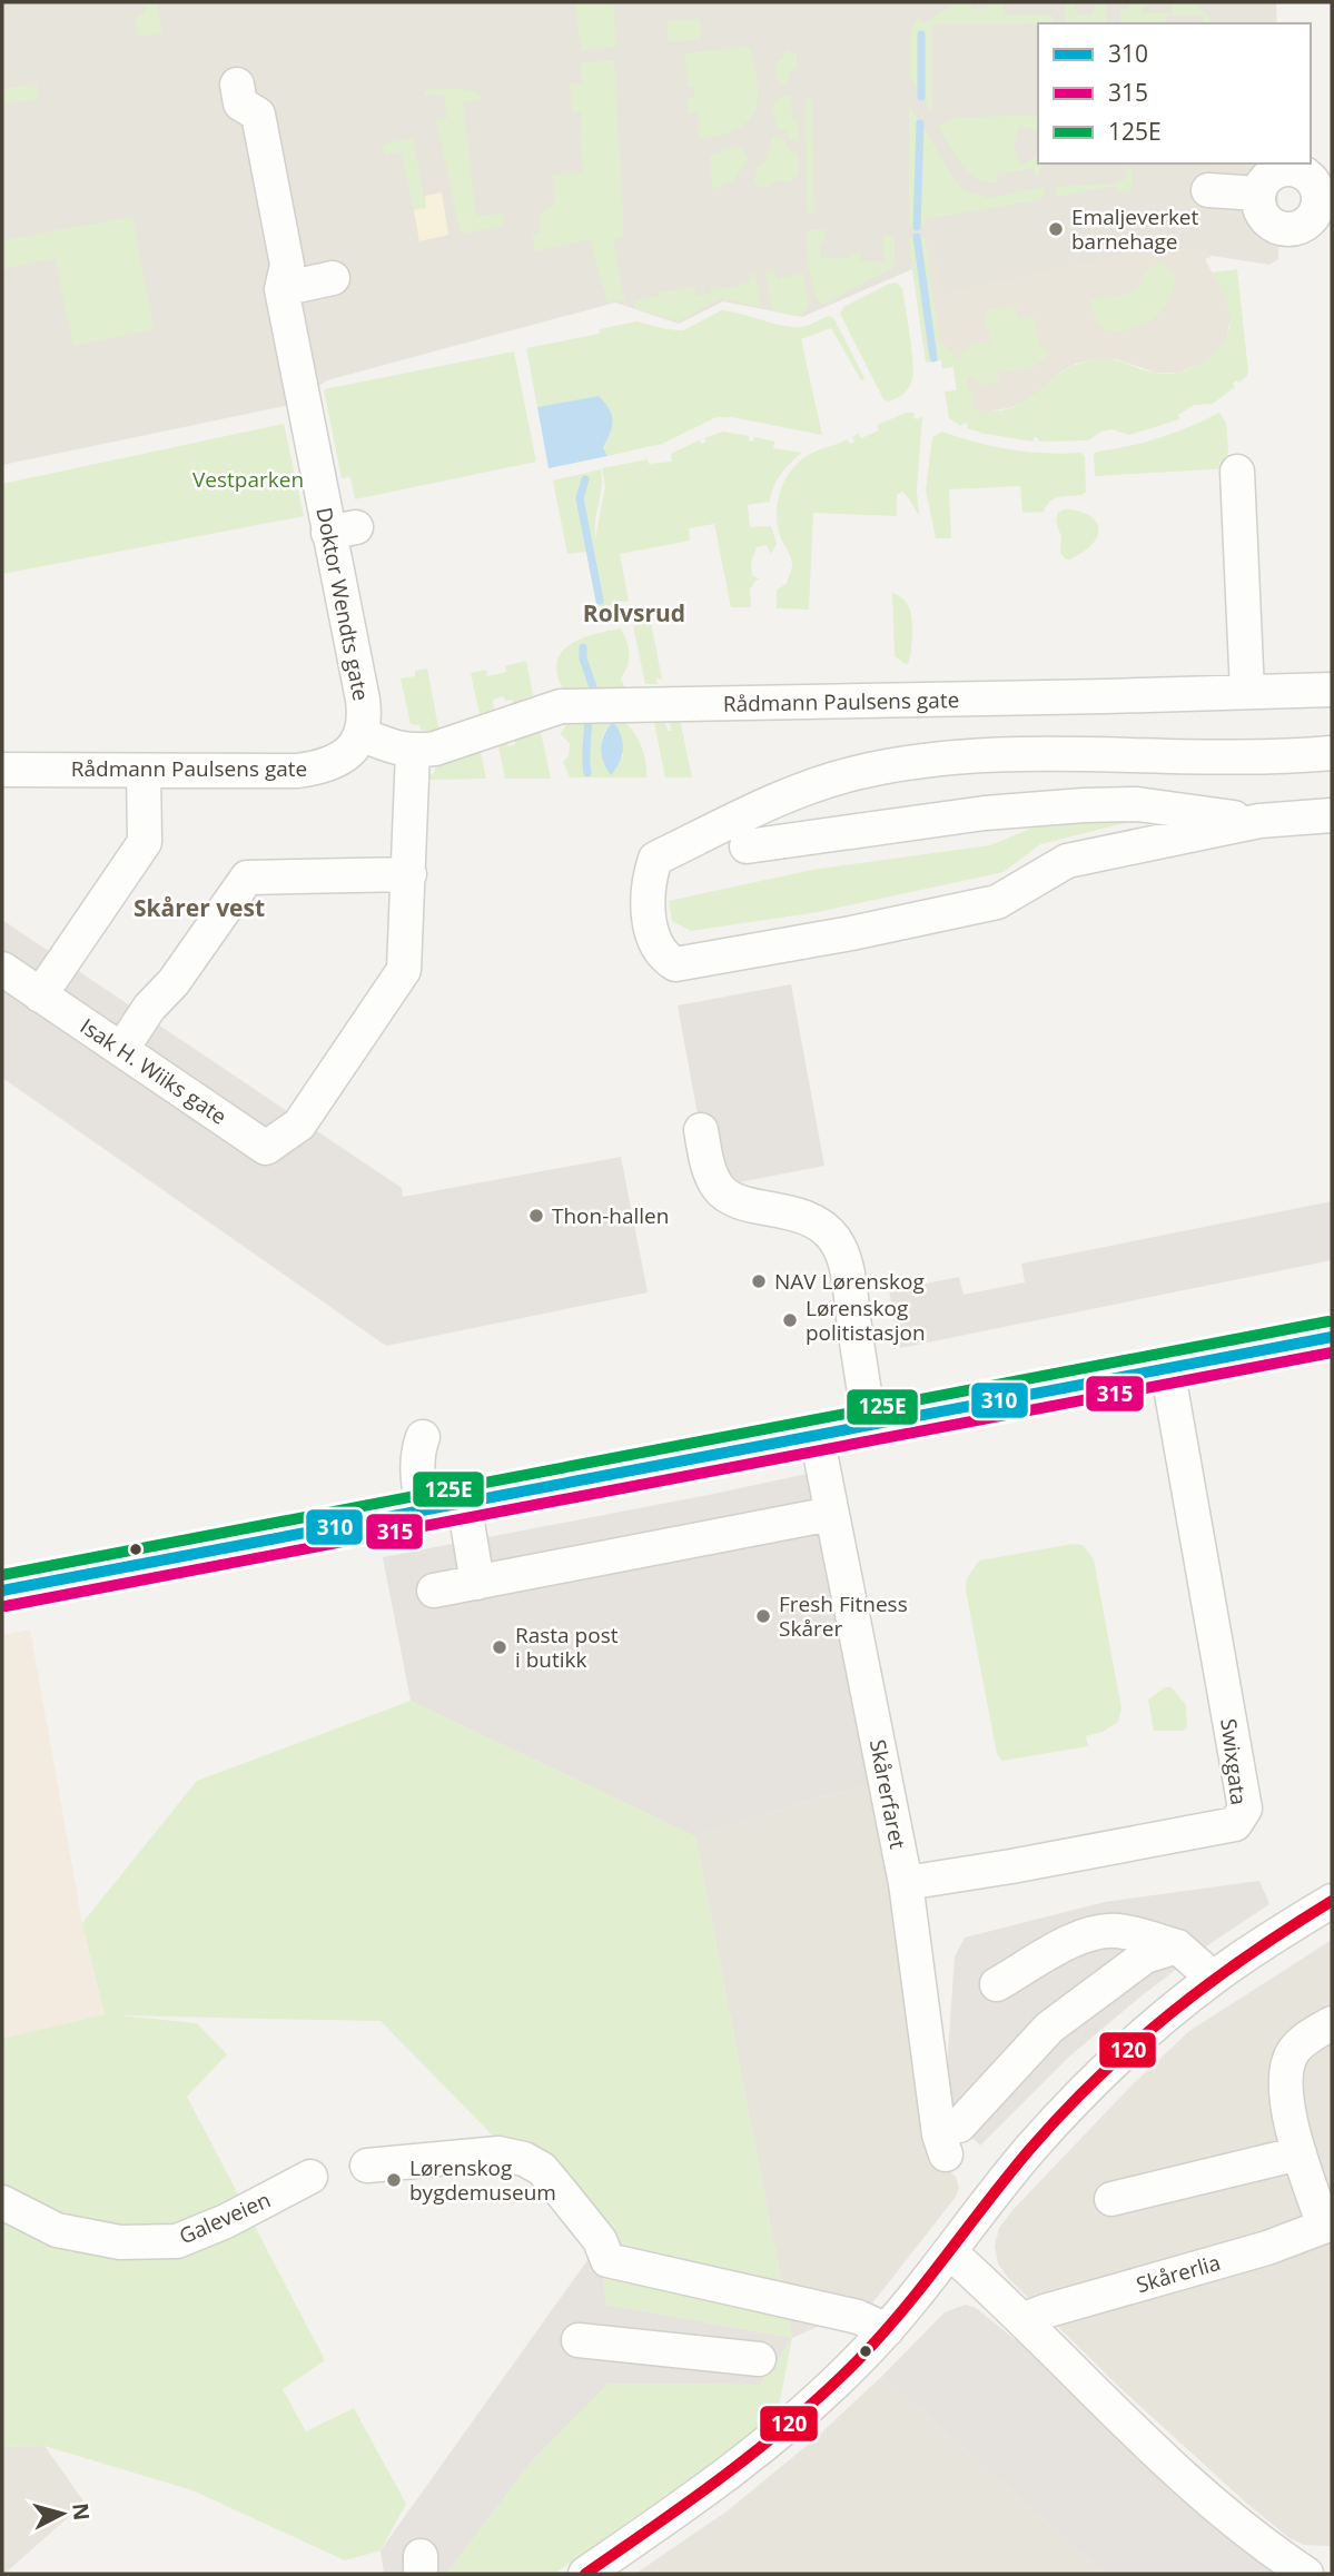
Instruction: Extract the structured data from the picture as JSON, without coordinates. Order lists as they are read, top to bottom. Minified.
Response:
{"streets":{"street":["Doktor Wendts gate","Rådmann Paulsens gate","Isak H. Wiiks gate","Swixgata","Skårerfaret","Galeveien","Skårerlia"]},"crossings":[["Doktor Wendts gate","Rådmann Paulsens gate"],["Swixgata","Skårerfaret"]],"districts":["Rolvsrud","Skårer vest"],"parks":["Vestparken"],"places":["Emaljeverket barnehage","Thon-hallen","NAV Lørenskog","Lørenskog politistasjon","Fresh Fitness Skårer","Rasta post i butikk","Lørenskog bygdemuseum"],"lines":["transit line 125E","transit line 310","transit line 315","transit line 120"],"legend":["310","315","125E"],"north":"right"}
